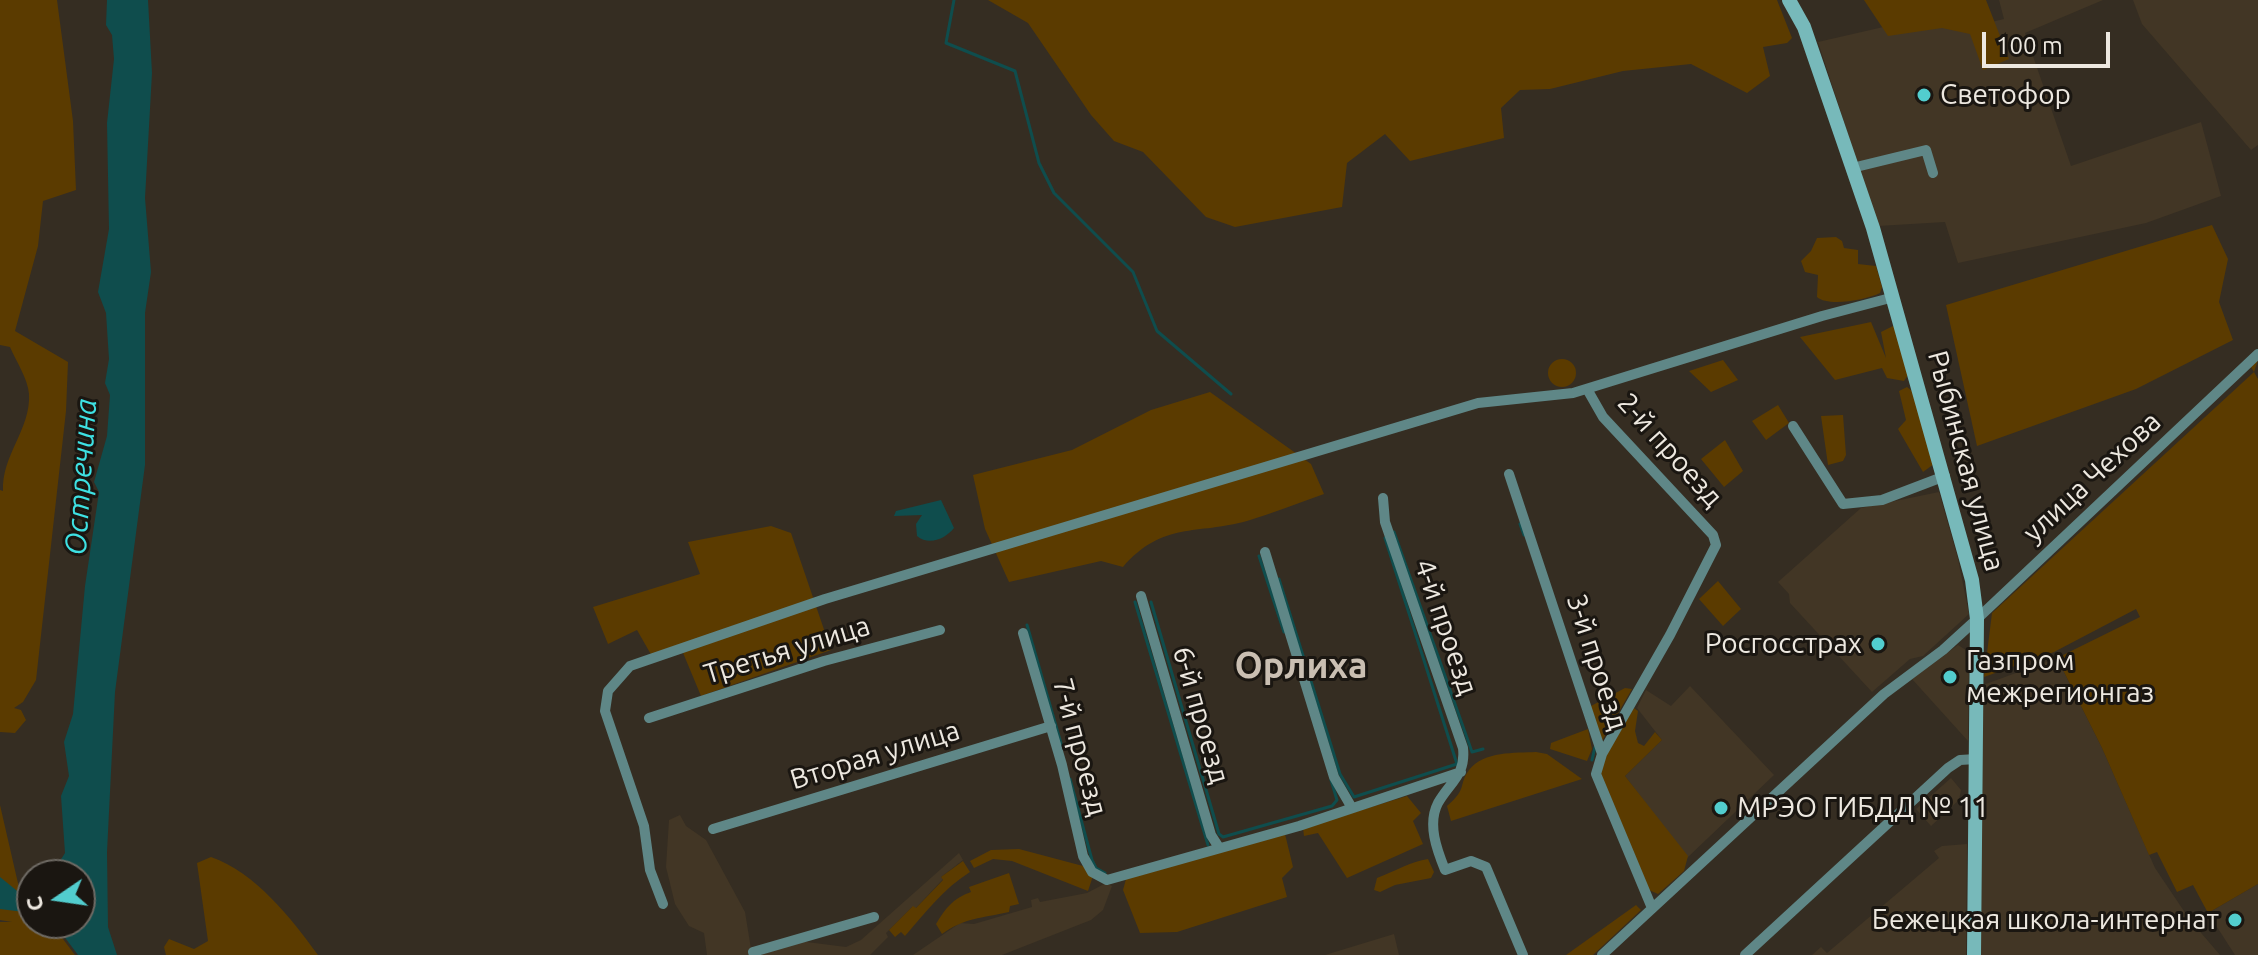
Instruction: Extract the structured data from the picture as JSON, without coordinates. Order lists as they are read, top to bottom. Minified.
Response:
{"streets":{"main road":["Рыбинская улица"],"street":["2-й проезд","улица Чехова","4-й проезд","Третья улица","3-й проезд","6-й проезд","7-й проезд","Вторая улица"]},"crossings":[["2-й проезд","3-й проезд"],["Рыбинская улица","улица Чехова"],["улица Чехова","3-й проезд"],["6-й проезд","7-й проезд"],["7-й проезд","Вторая улица"]],"districts":["Орлиха"],"water":["Остречина"],"places":["Светофор","Росгосстрах","Газпром межрегионгаз","МРЭО ГИБДД № 11","Бежецкая школа-интернат"],"scale_bar":"100 m","north":"left"}
